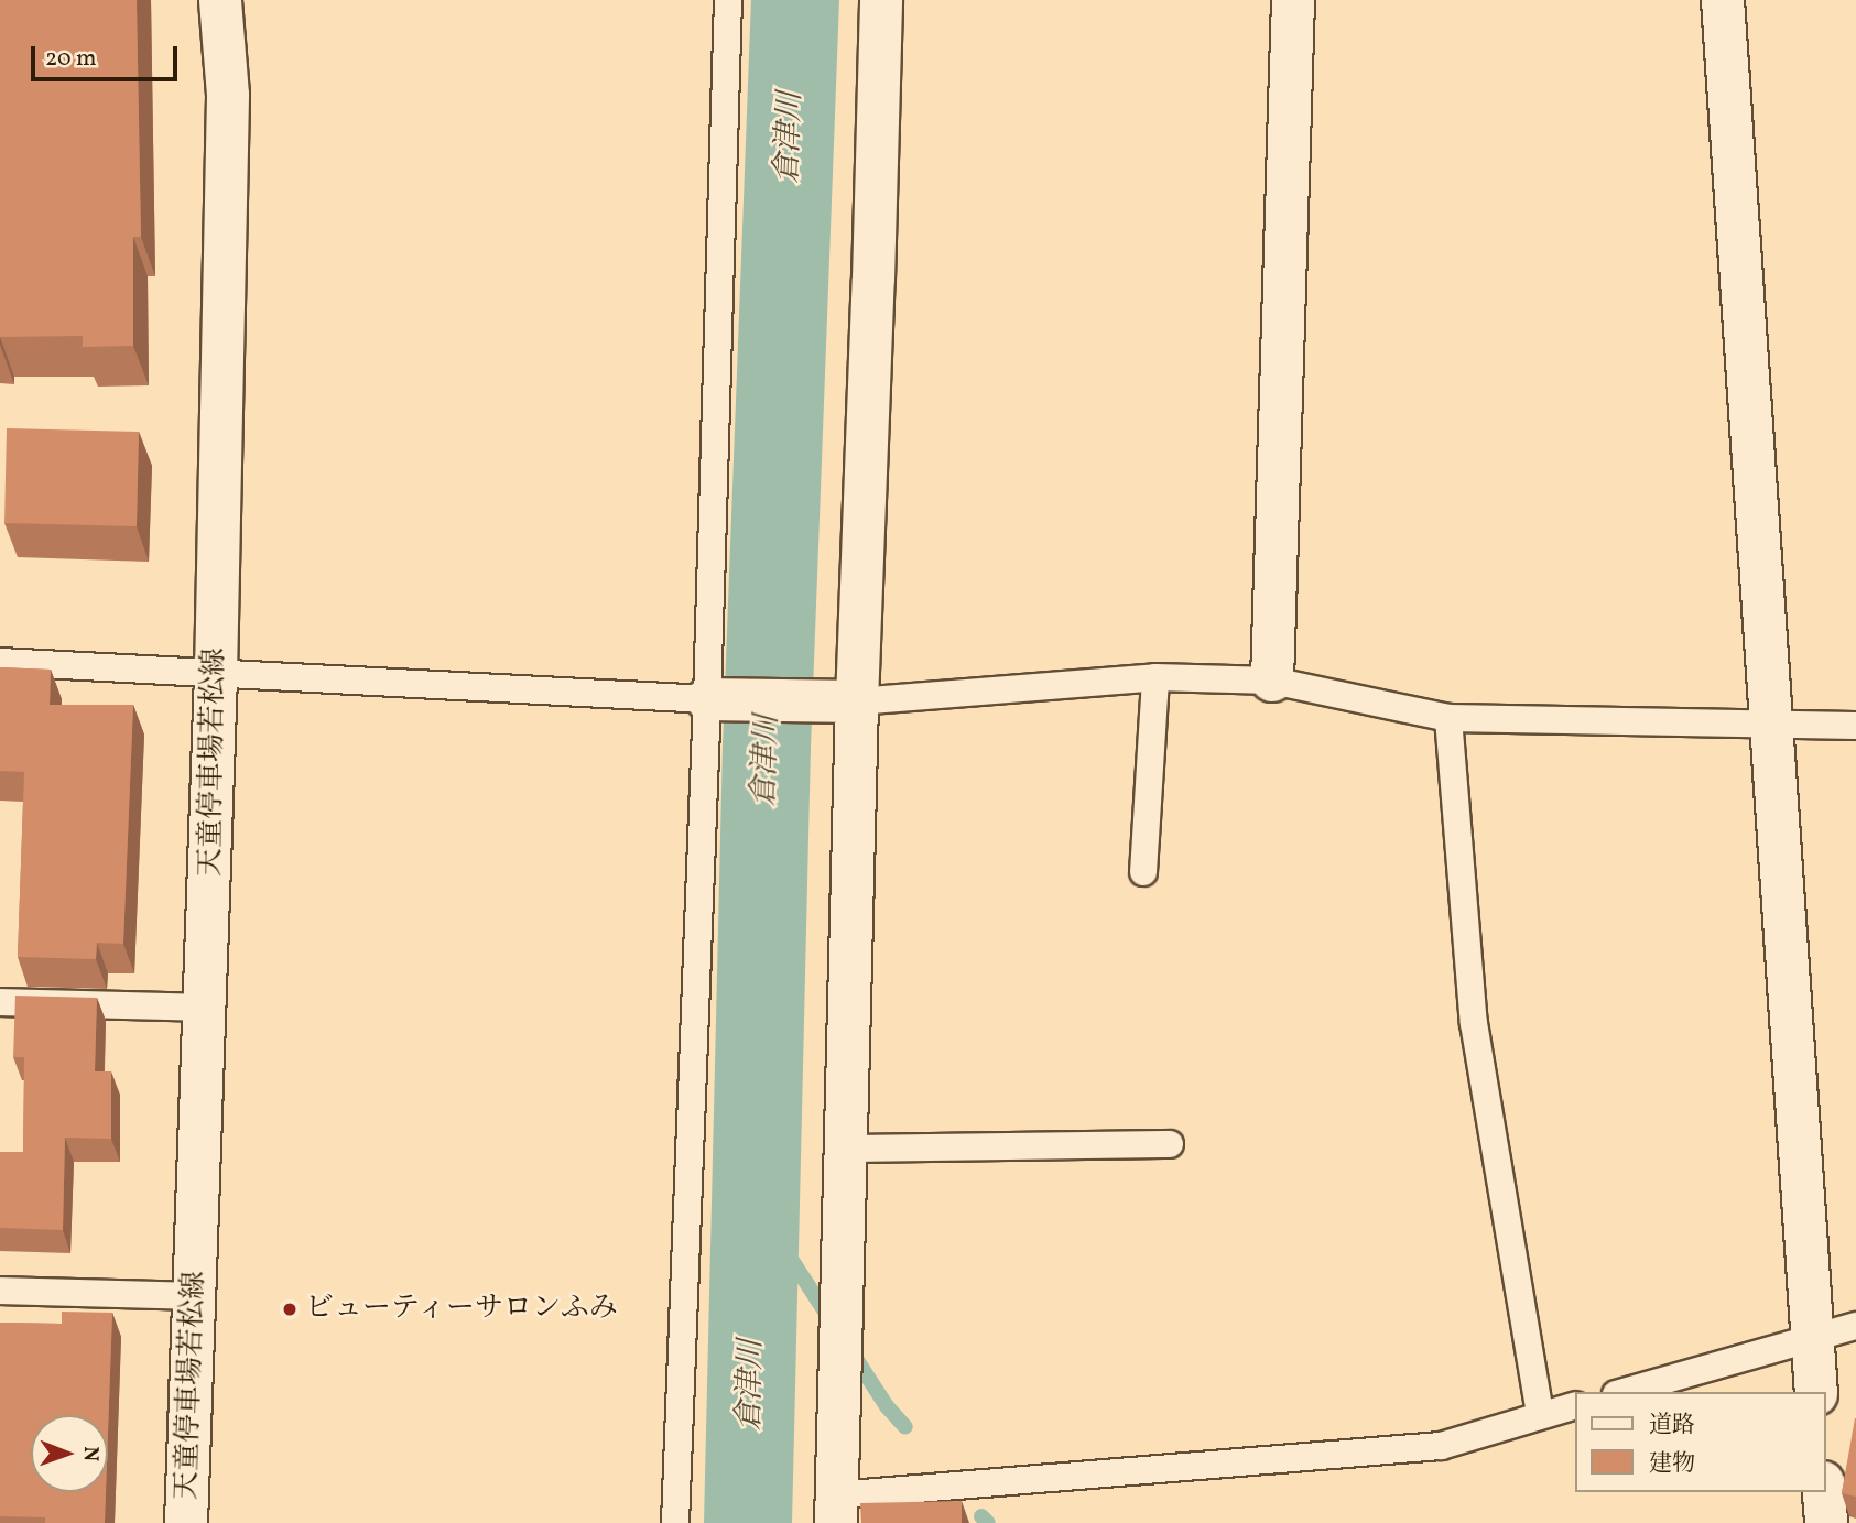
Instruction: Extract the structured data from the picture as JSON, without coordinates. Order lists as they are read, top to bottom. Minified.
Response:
{"streets":{"street":["天童停車場若松線"]},"water":["倉津川"],"places":["ビューティーサロンふみ"],"legend":["道路","建物"],"scale_bar":"20 m","north":"right"}
